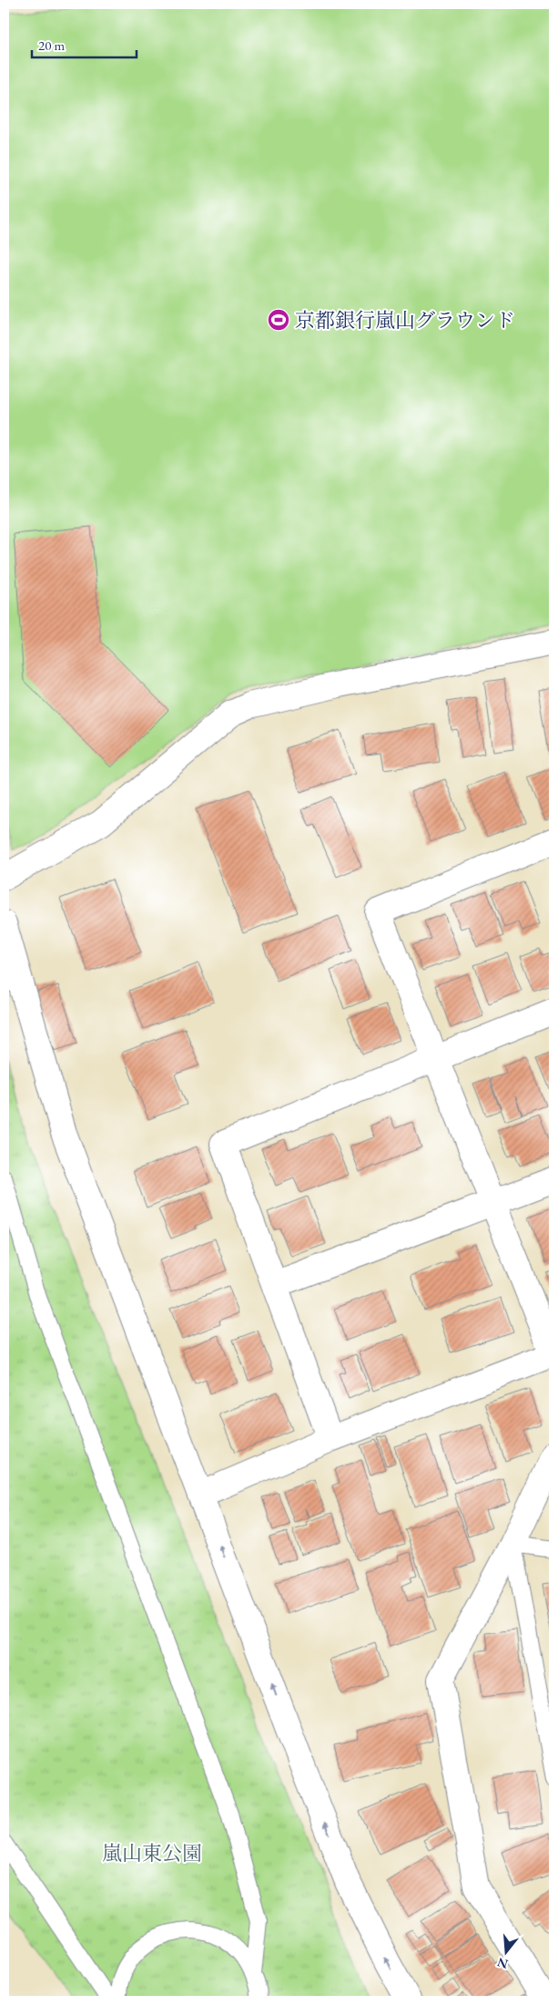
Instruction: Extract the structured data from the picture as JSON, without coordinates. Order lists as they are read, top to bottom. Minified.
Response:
{"parks":["嵐山東公園"],"places":{"sports":["京都銀行嵐山グラウンド"]},"scale_bar":"20 m","north":"bottom"}
